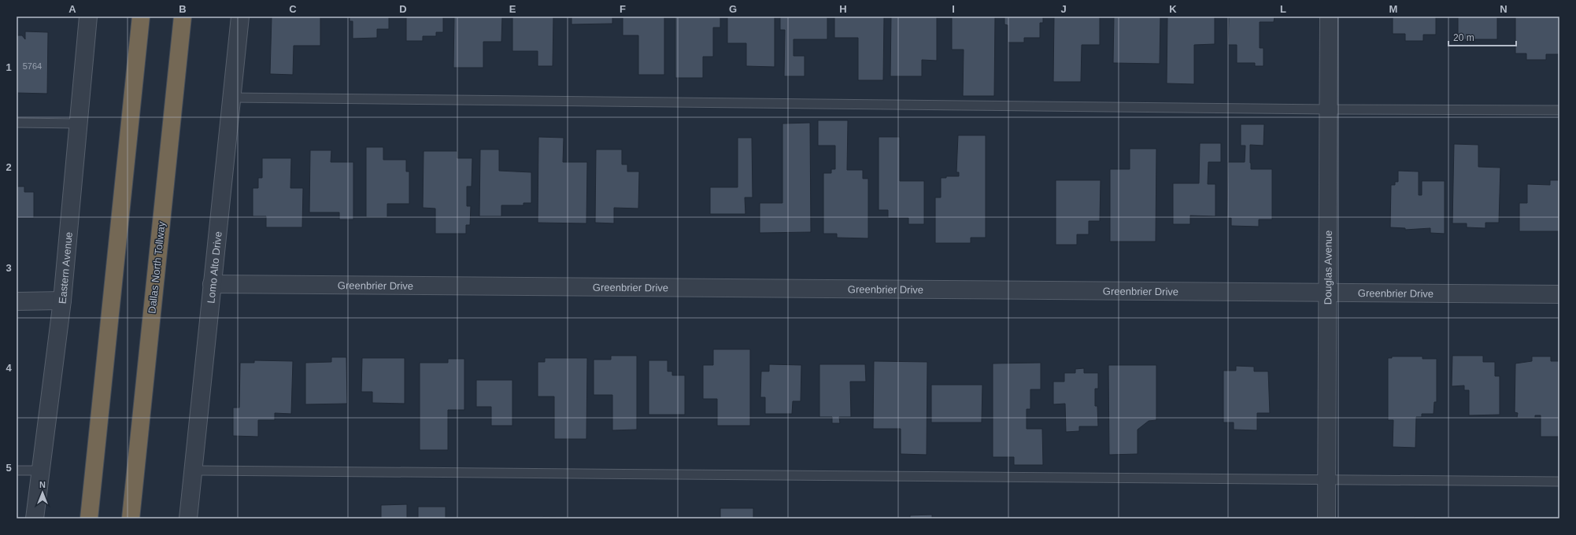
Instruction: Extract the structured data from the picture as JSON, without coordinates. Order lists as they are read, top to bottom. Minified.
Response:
{"streets":{"highway":["Dallas North Tollway"],"street":["Lomo Alto Drive","Douglas Avenue","Eastern Avenue","Greenbrier Drive"]},"crossings":[["Lomo Alto Drive","Greenbrier Drive"],["Douglas Avenue","Greenbrier Drive"]],"house_numbers":["5764"],"scale_bar":"20 m","north":"top","grid":{"columns":["A","B","C","D","E","F","G","H","I","J","K","L","M","N"],"rows":["1","2","3","4","5"]}}
